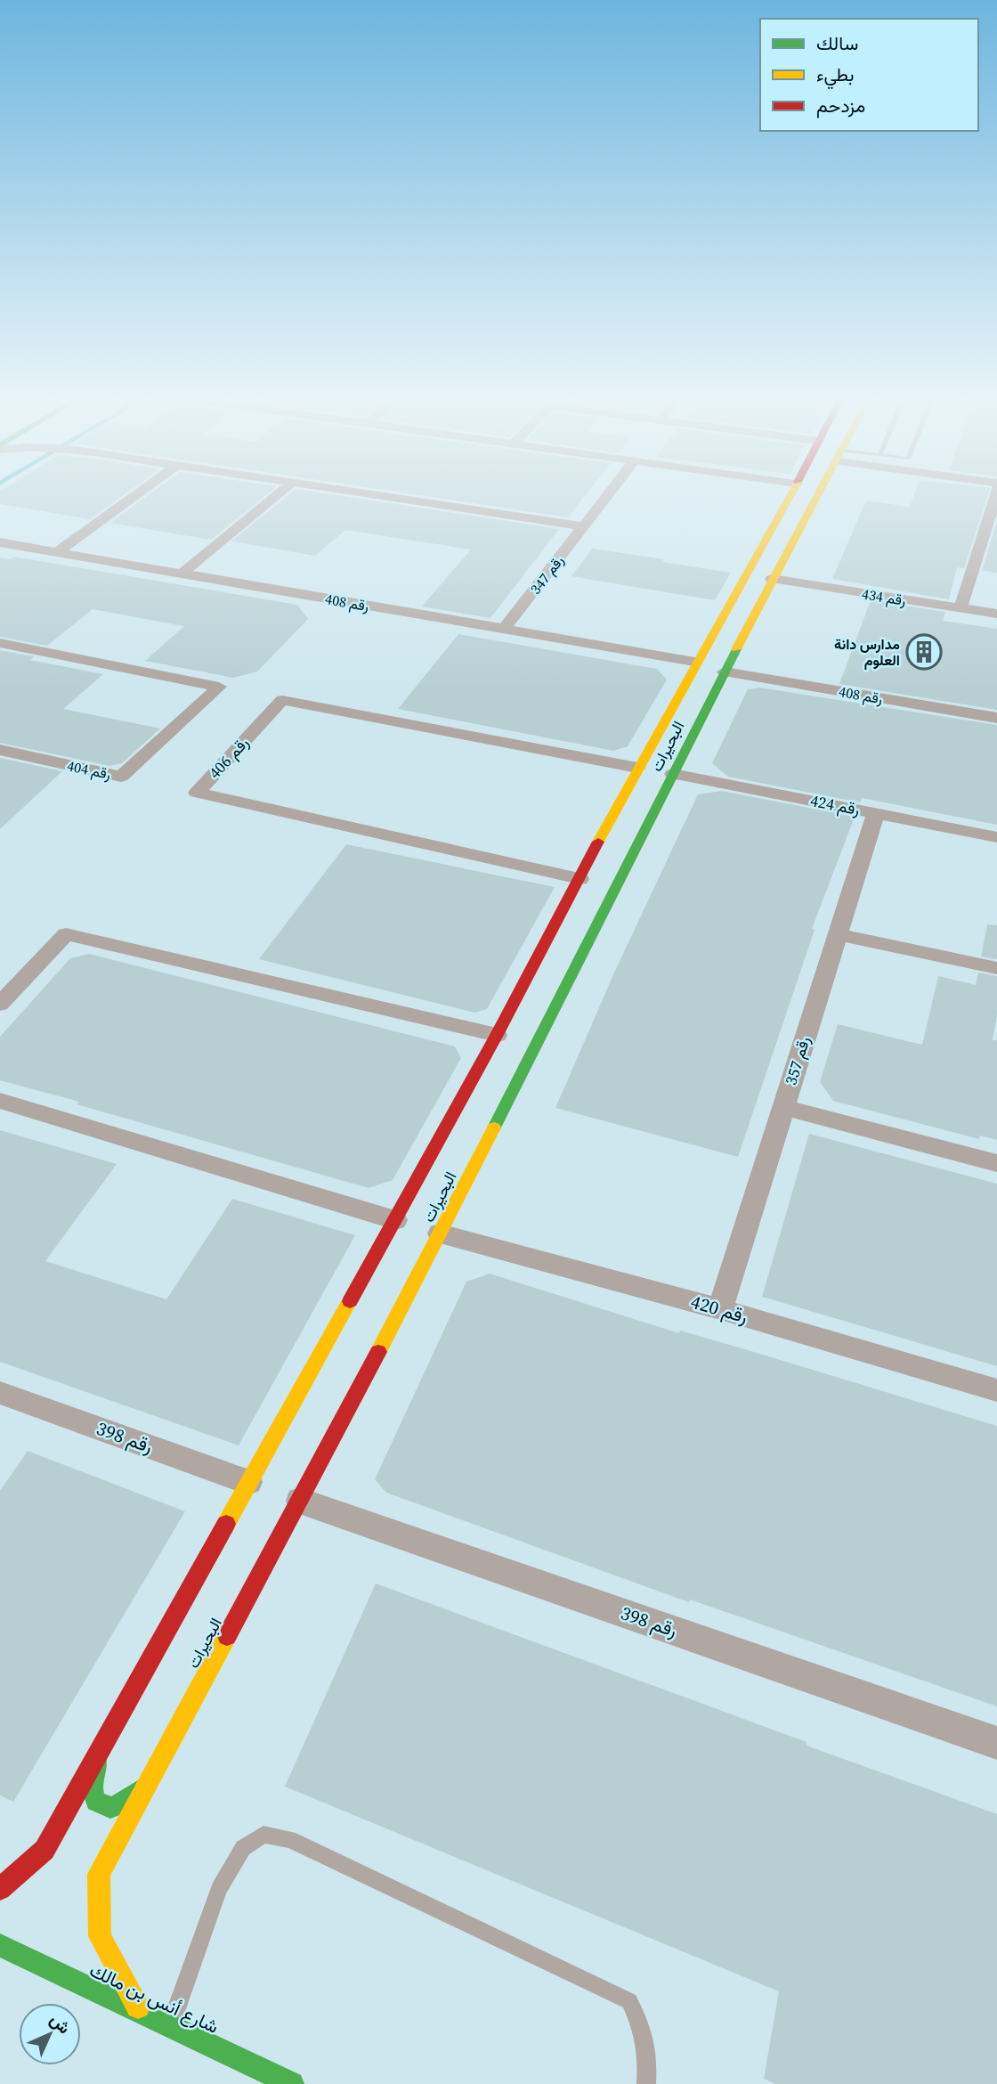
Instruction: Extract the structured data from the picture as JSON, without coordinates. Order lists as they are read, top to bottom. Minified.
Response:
{"streets":{"street":["رقم 347","رقم 434","رقم 408","البحيرات","رقم 406","رقم 404","رقم 424","رقم 357","رقم 420","رقم 398","شارع أنس بن مالك"]},"crossings":[["رقم 347","رقم 408"],["رقم 434","البحيرات"],["رقم 408","البحيرات"],["البحيرات","رقم 406"],["البحيرات","رقم 424"],["البحيرات","رقم 420"],["البحيرات","رقم 398"],["البحيرات","شارع أنس بن مالك"],["رقم 424","رقم 357"],["رقم 357","رقم 420"]],"places":{"building":["مدارس دانة العلوم"]},"legend":["سالك","بطيء","مزدحم"],"north":"top right"}
